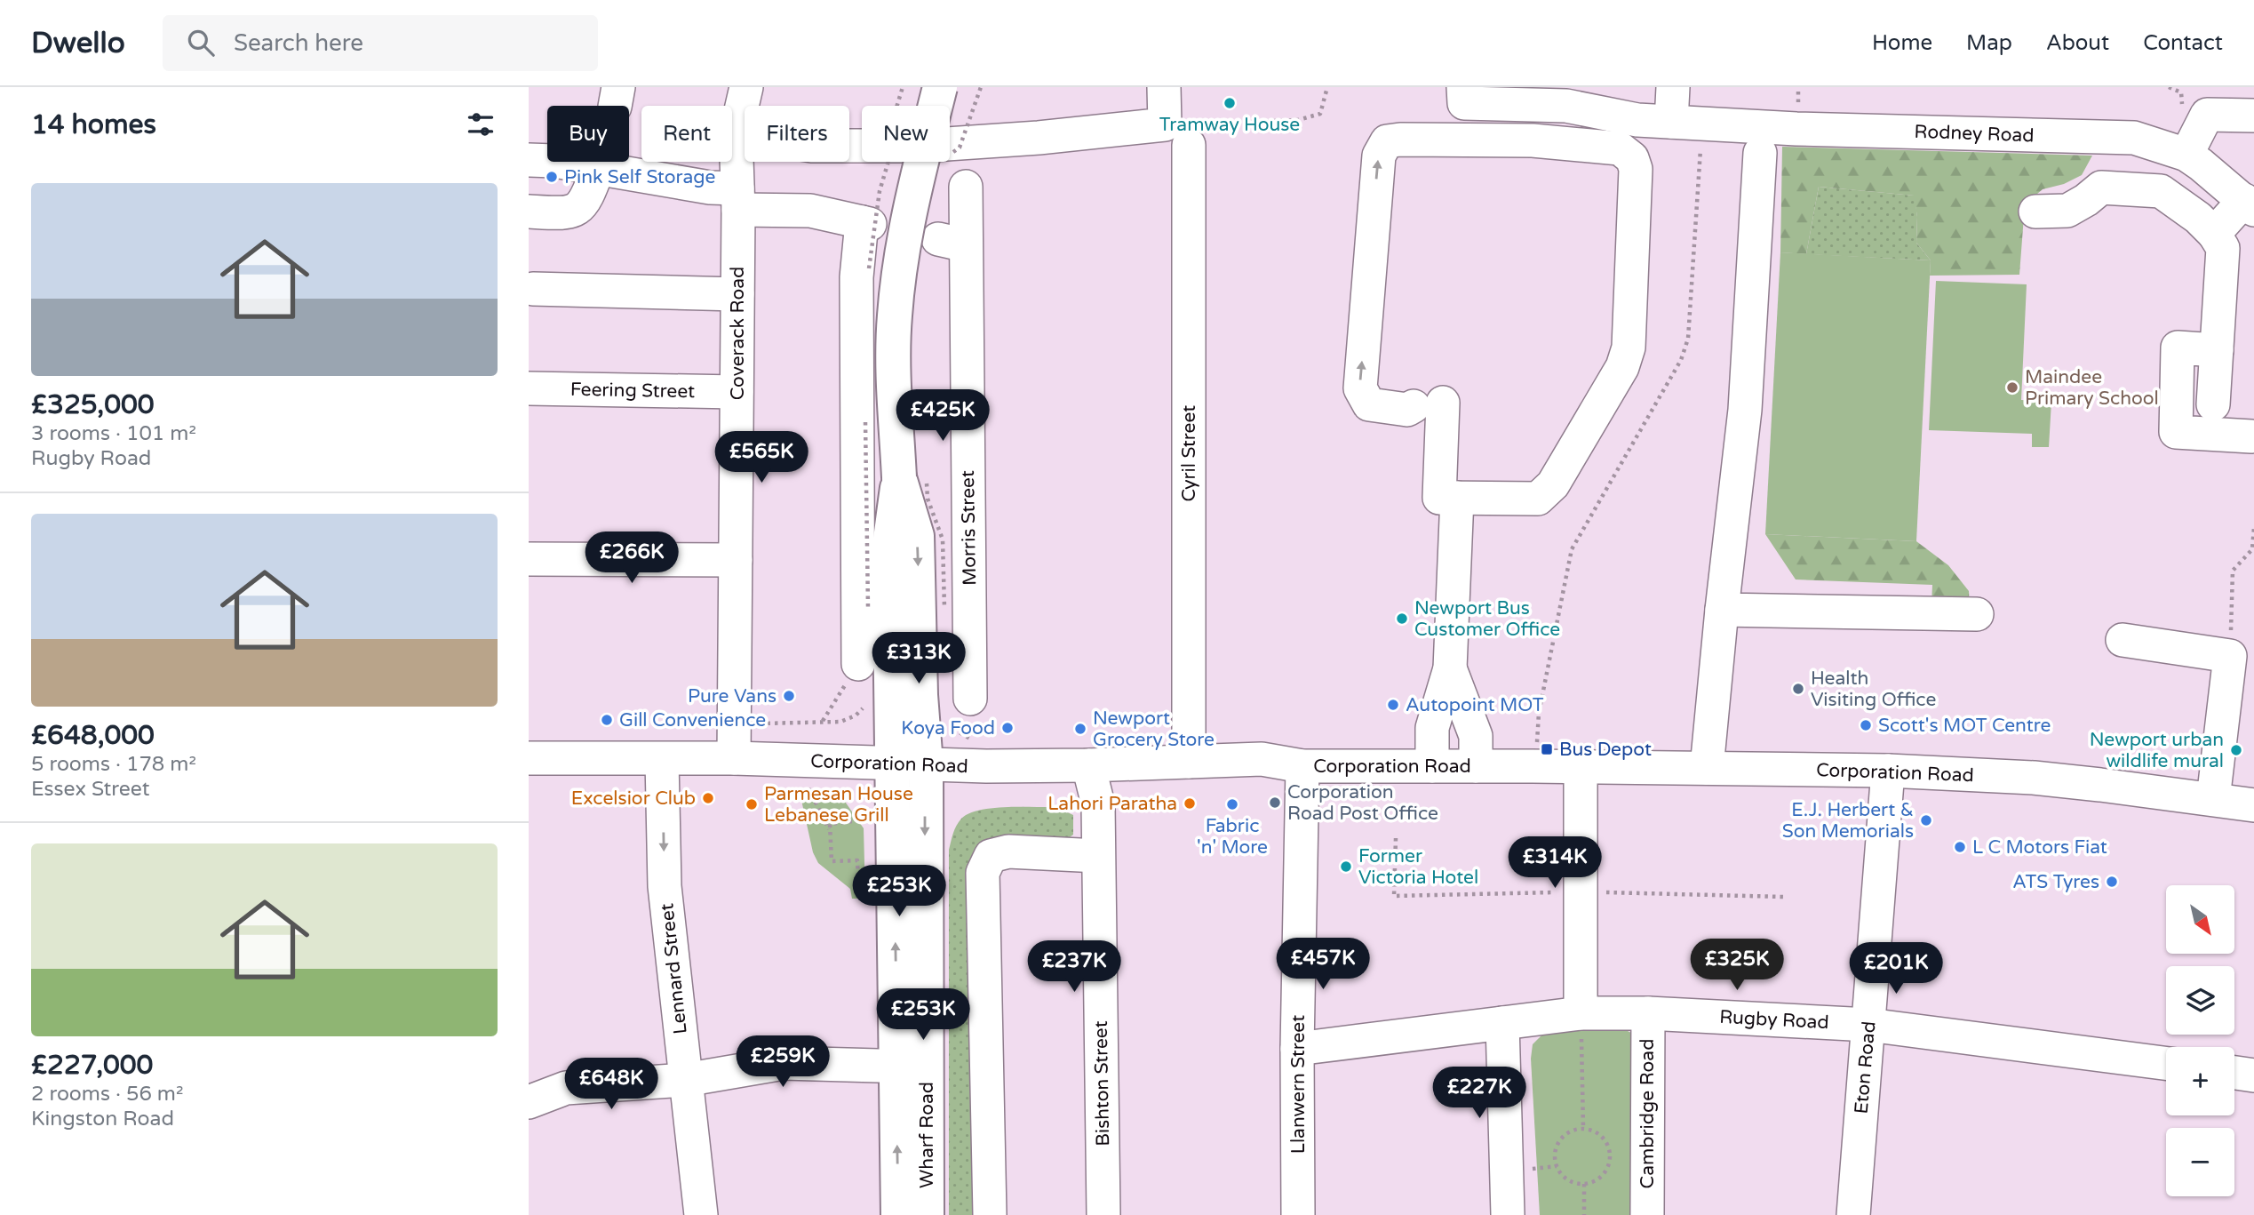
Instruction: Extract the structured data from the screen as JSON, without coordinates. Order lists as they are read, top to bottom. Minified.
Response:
{"streets":{"main road":["Wharf Road"],"street":["Rodney Road","Coverack Road","Feering Street","Cyril Street","Morris Street","Corporation Road","Lennard Street","Rugby Road","Eton Road","Bishton Street","Llanwern Street","Cambridge Road"]},"crossings":[["Coverack Road","Feering Street"],["Coverack Road","Corporation Road"],["Cyril Street","Corporation Road"],["Corporation Road","Lennard Street"],["Corporation Road","Eton Road"],["Corporation Road","Bishton Street"],["Corporation Road","Llanwern Street"],["Corporation Road","Wharf Road"],["Rugby Road","Eton Road"],["Rugby Road","Llanwern Street"],["Rugby Road","Cambridge Road"]],"one_way":["Lennard Street"],"places":{"other":["Tramway House","Pink Self Storage","Maindee Primary School","Newport Bus Customer Office","Health Visiting Office","Pure Vans","Autopoint MOT","Gill Convenience","Scott's MOT Centre","Koya Food","Newport Grocery Store","Newport urban wildlife mural","Excelsior Club","Corporation Road Post Office","Lahori Paratha","Parmesan House Lebanese Grill","Fabric 'n' More","E.J. Herbert & Son Memorials","L C Motors Fiat","Former Victoria Hotel","ATS Tyres"],"transit":["Bus Depot"]},"north":"bottom right","page":{"header":"Dwello","search":"Search here","nav":["Home","Map","About","Contact"],"heading":"14 homes","chip":["Buy","Rent","Filters","New"],"list":[{"name":"£325,000","note":"3 rooms · 101 m² · Rugby Road"},{"name":"£648,000","note":"5 rooms · 178 m² · Essex Street"},{"name":"£227,000","note":"2 rooms · 56 m² · Kingston Road"}],"price":["£425K","£565K","£266K","£313K","£314K","£253K","£457K","£325K","£237K","£201K","£253K","£259K","£648K","£227K"],"map_buttons":["+","−"]}}
